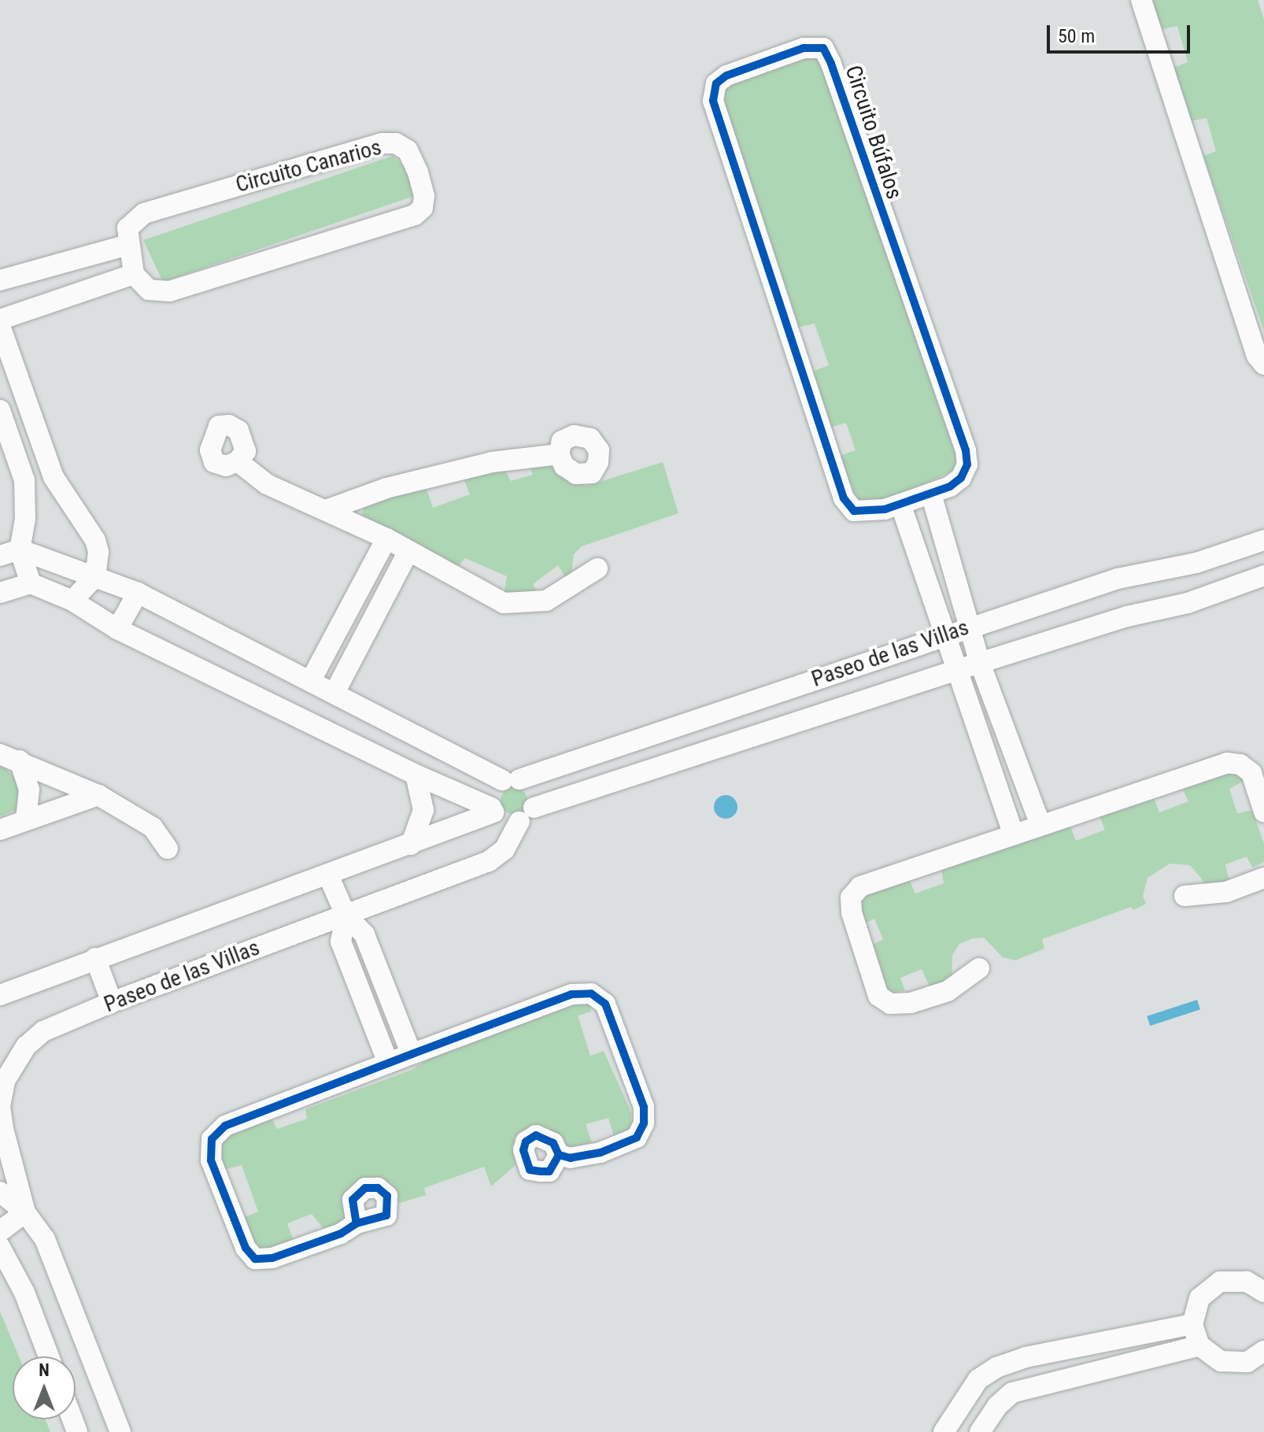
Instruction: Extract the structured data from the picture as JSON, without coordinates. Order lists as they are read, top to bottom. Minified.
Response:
{"streets":{"street":["Circuito Búfalos","Circuito Canarios","Paseo de las Villas"]},"scale_bar":"50 m","north":"top"}
